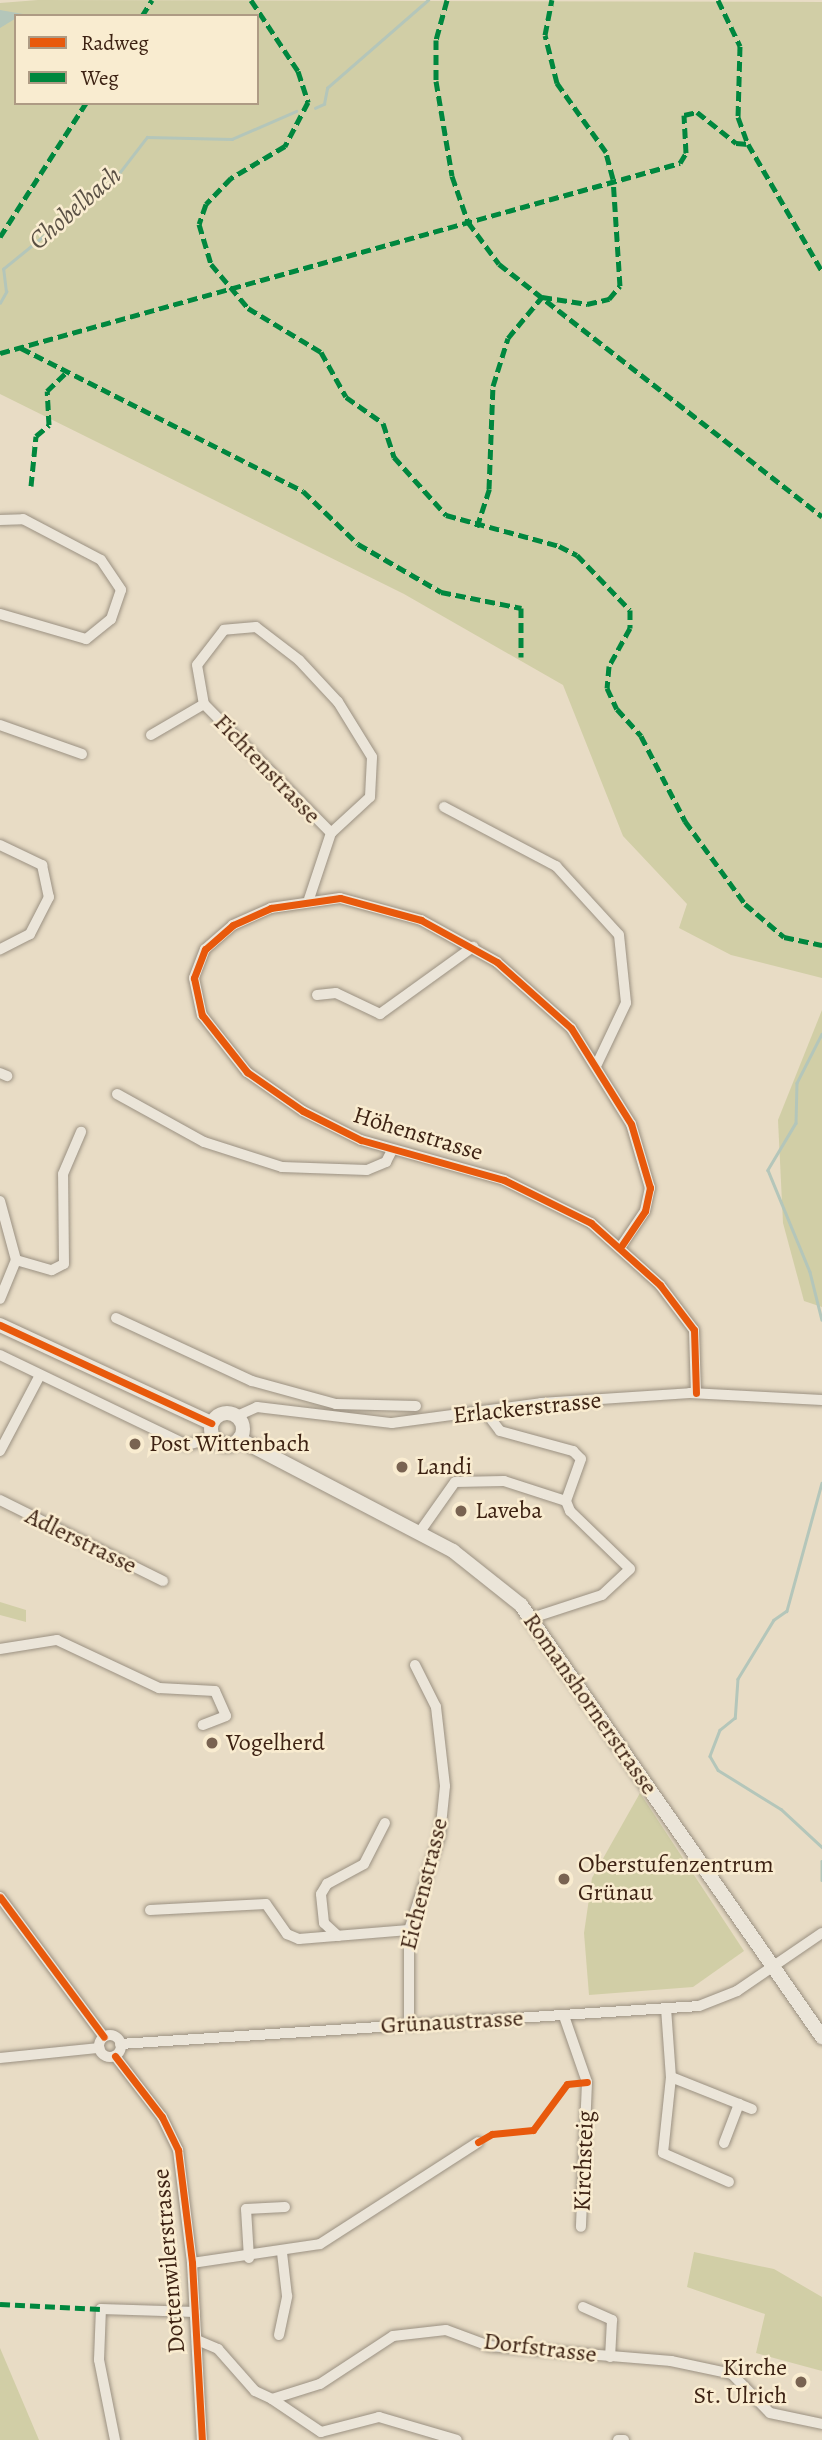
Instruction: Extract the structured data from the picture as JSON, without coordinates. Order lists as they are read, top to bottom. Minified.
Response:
{"streets":{"main road":["Romanshornerstrasse"],"street":["Fichtenstrasse","Höhenstrasse","Erlackerstrasse","Adlerstrasse","Eichenstrasse","Grünaustrasse","Kirchsteig","Dottenwilerstrasse","Dorfstrasse"]},"crossings":[["Fichtenstrasse","Höhenstrasse"],["Höhenstrasse","Erlackerstrasse"],["Romanshornerstrasse","Grünaustrasse"],["Eichenstrasse","Grünaustrasse"],["Grünaustrasse","Kirchsteig"]],"water":["Chobelbach"],"places":["Post Wittenbach","Landi","Laveba","Vogelherd","Oberstufenzentrum Grünau","Kirche St. Ulrich"],"legend":["Radweg","Weg"]}
